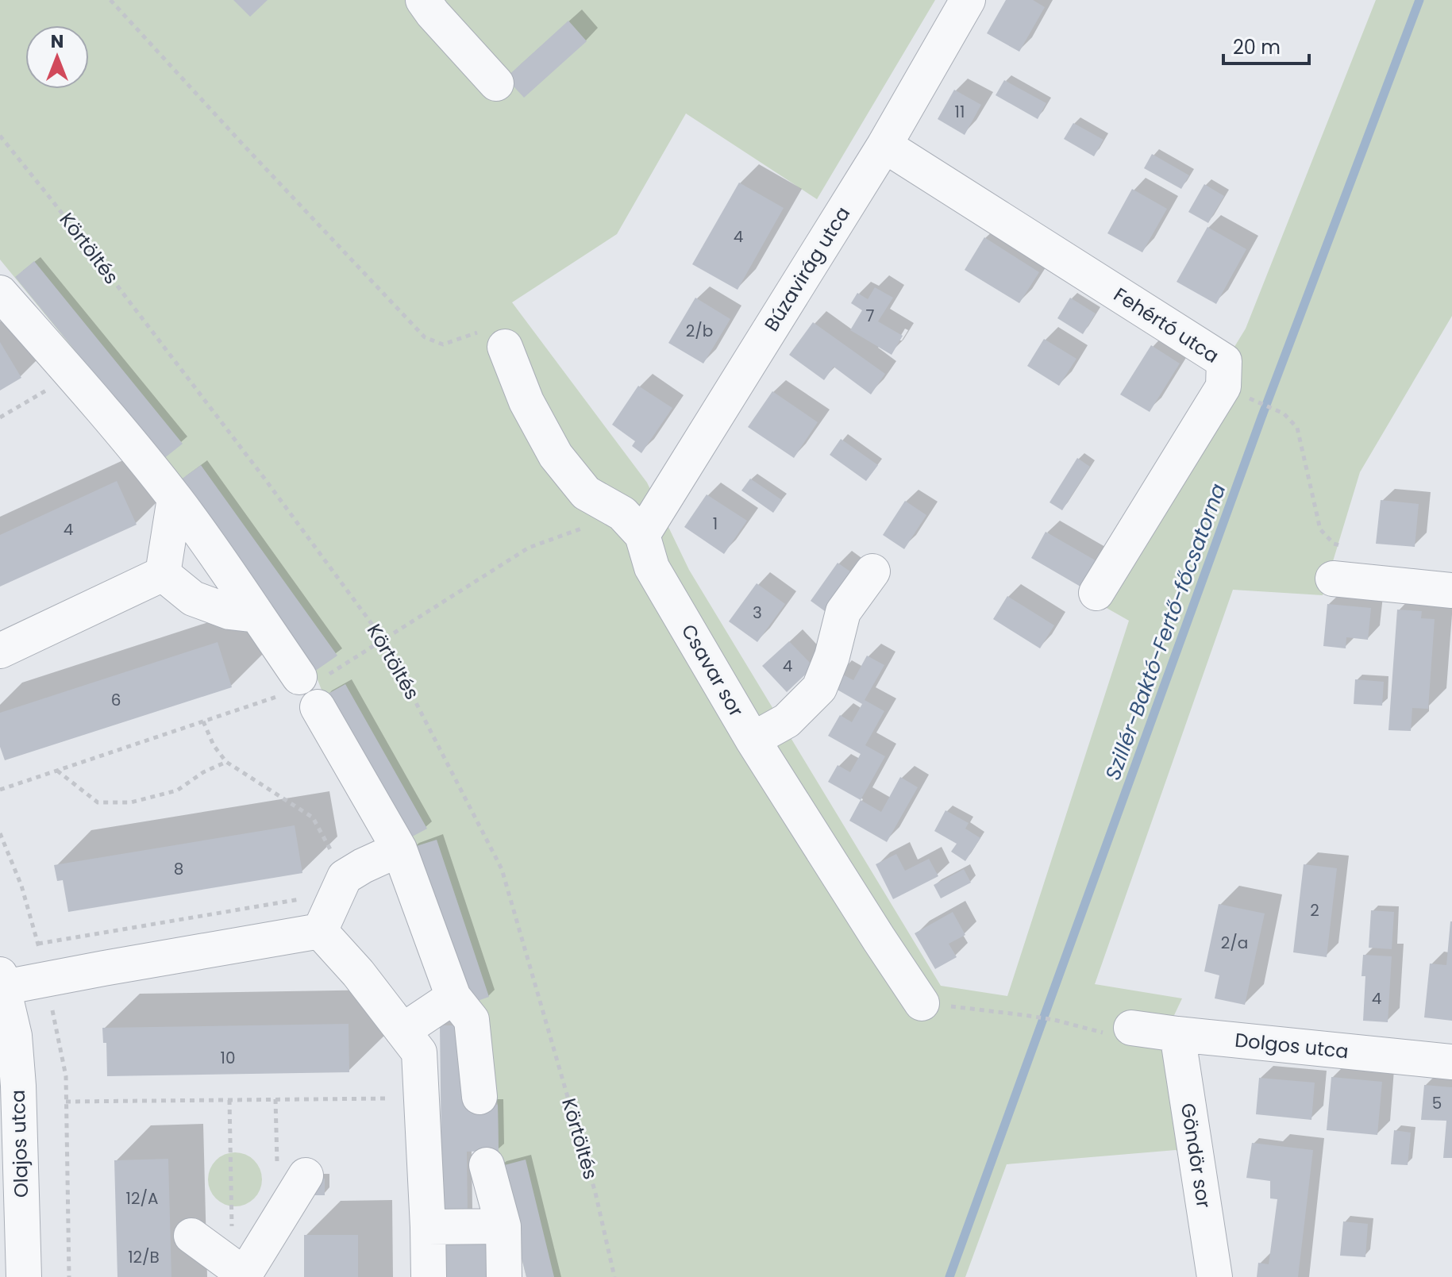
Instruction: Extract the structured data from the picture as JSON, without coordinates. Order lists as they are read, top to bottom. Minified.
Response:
{"streets":{"street":["Búzavirág utca","Fehértó utca","Csavar sor","Dolgos utca","Olajos utca","Göndör sor"],"path":["Körtöltés"]},"crossings":[["Búzavirág utca","Fehértó utca"],["Búzavirág utca","Csavar sor"],["Dolgos utca","Göndör sor"]],"water":["Szillér-Baktó-Fertő-főcsatorna"],"house_numbers":["11","4","7","2/b","1","4","3","4","6","8","2","2/a","4","10","5","12/A","12/B"],"scale_bar":"20 m","north":"top"}
